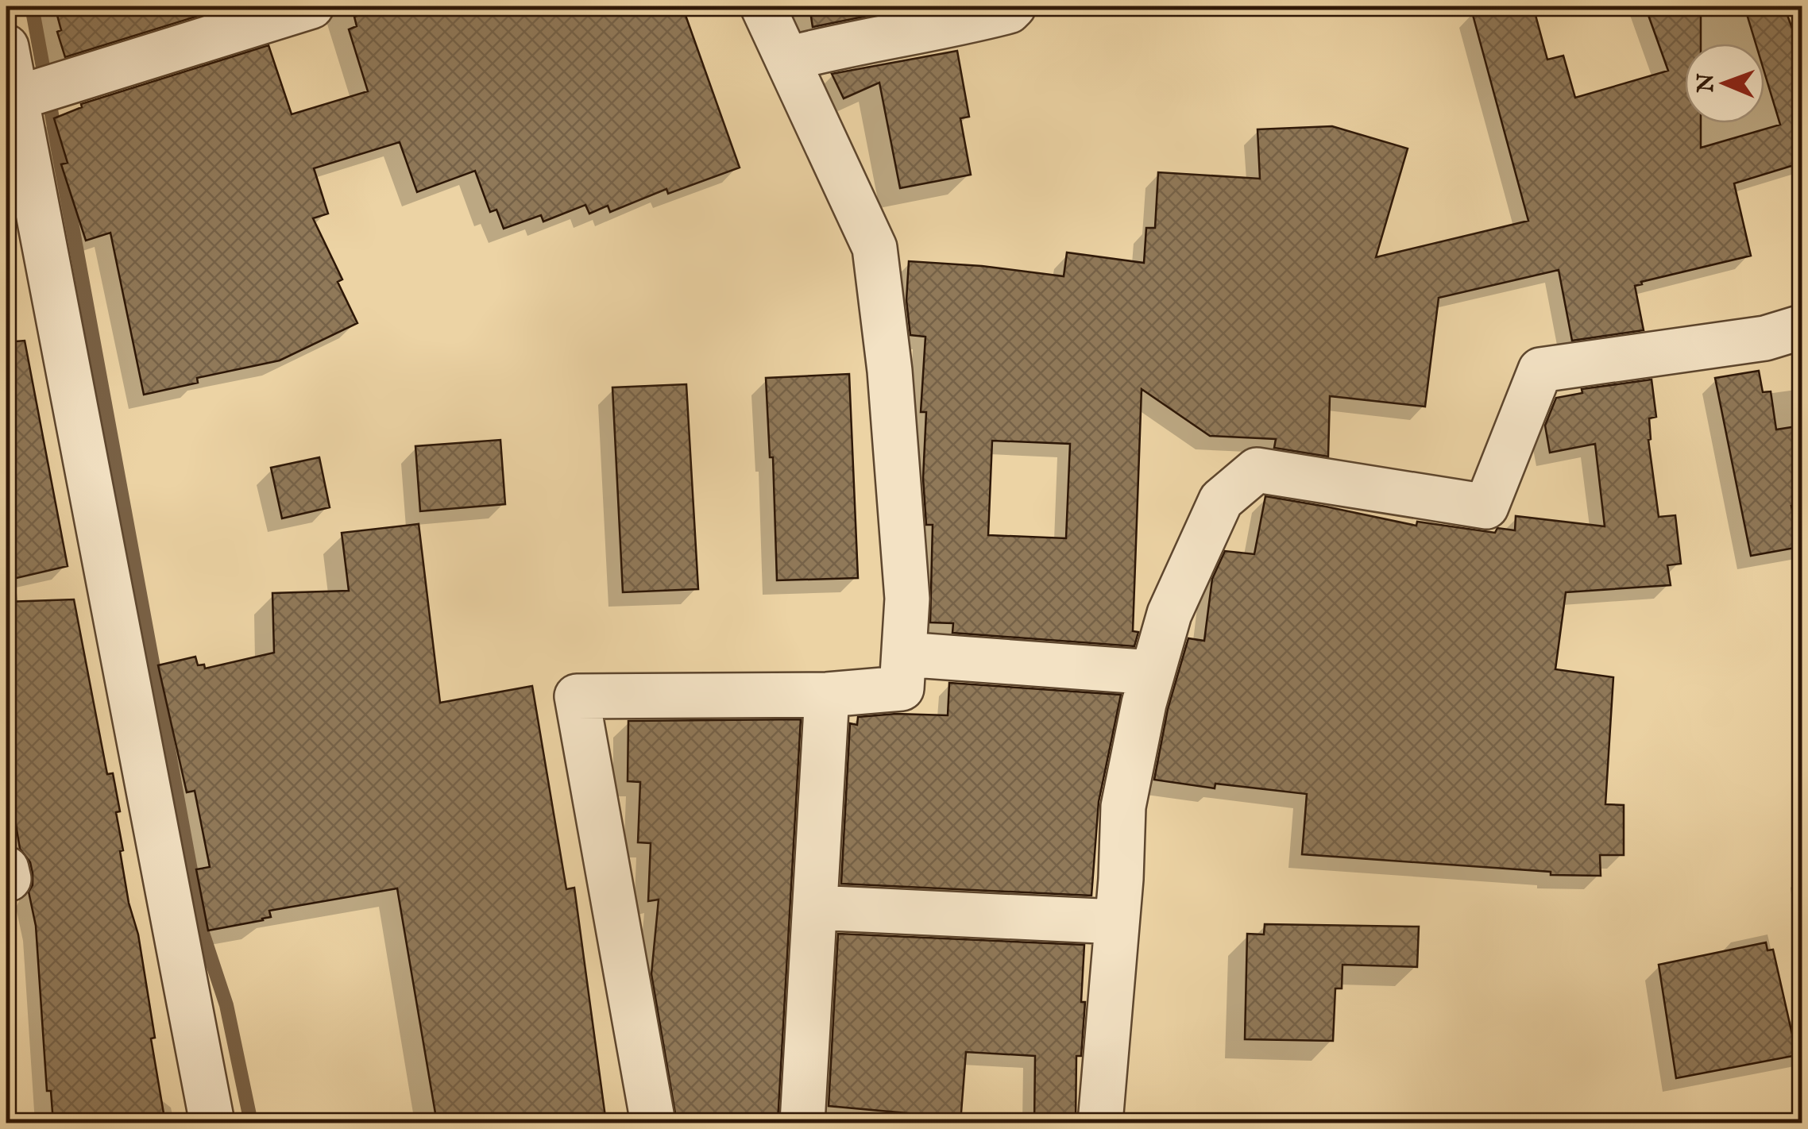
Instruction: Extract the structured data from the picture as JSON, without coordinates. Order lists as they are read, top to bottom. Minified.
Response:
{"north":"left"}
